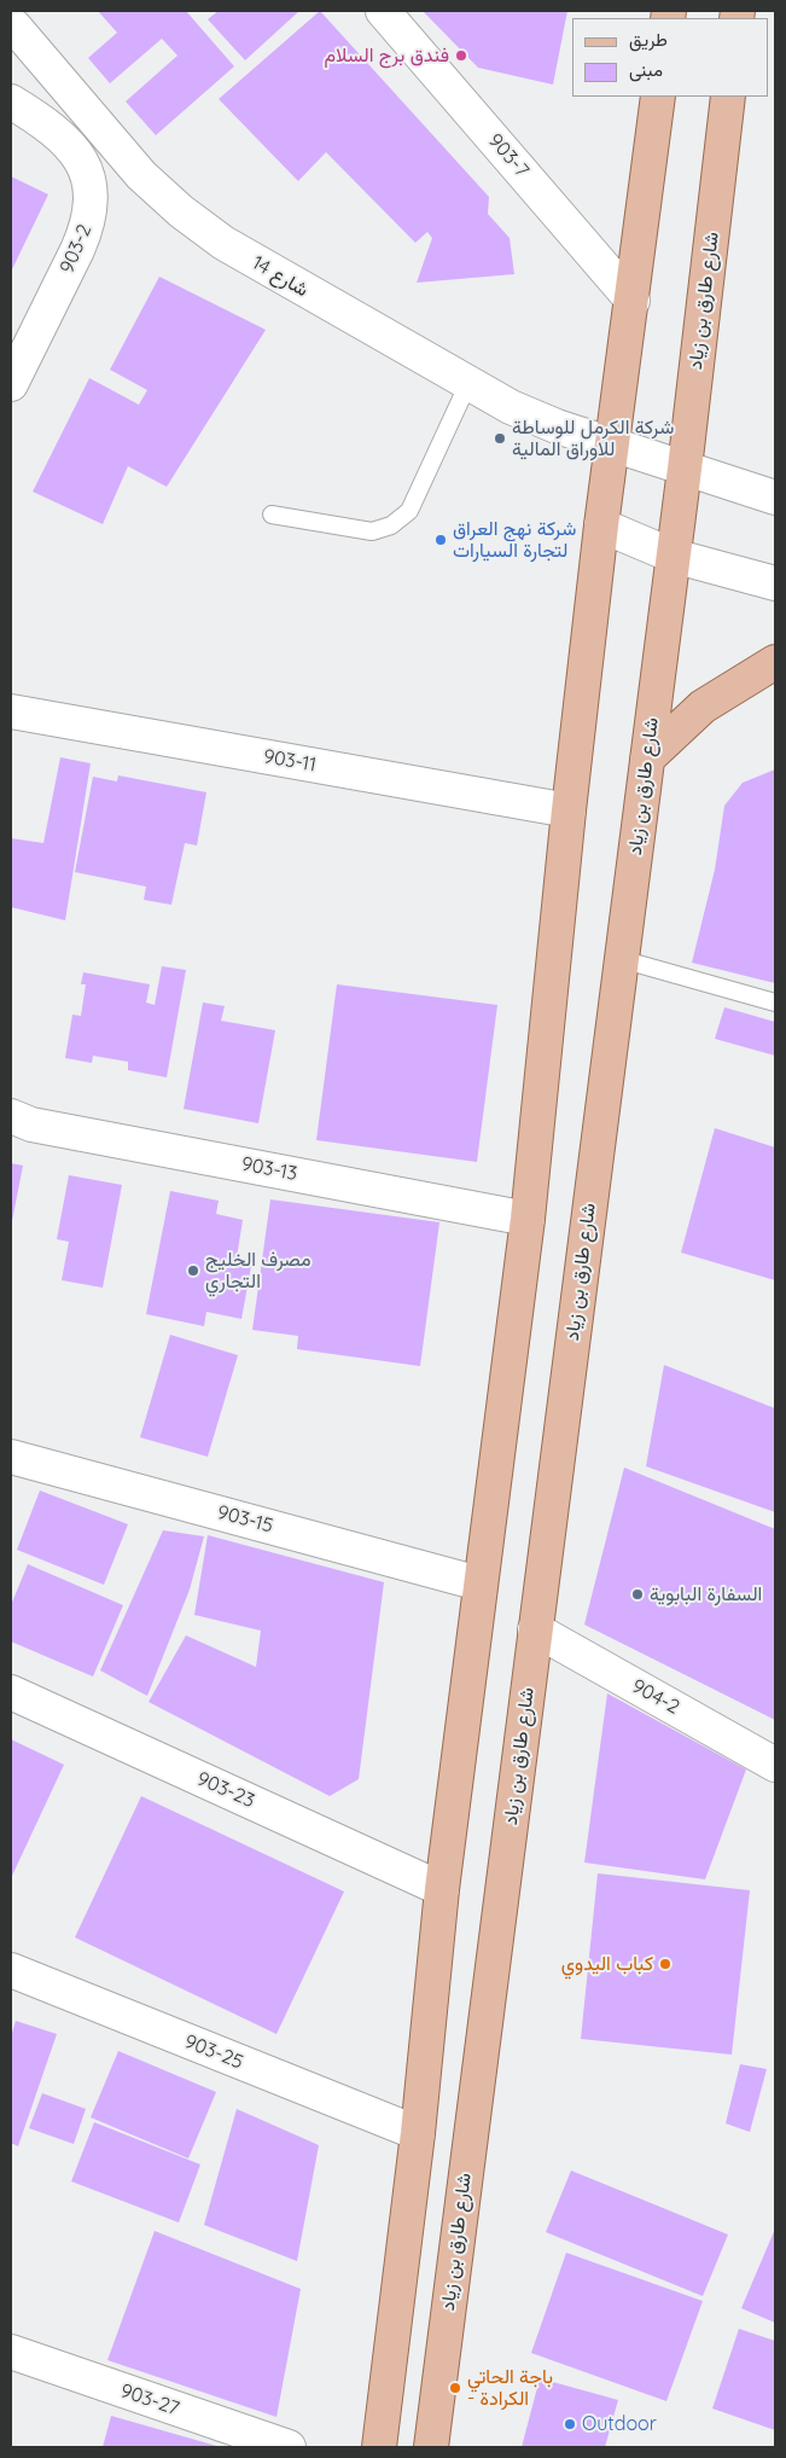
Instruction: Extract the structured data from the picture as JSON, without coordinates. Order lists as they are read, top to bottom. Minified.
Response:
{"streets":{"main road":["شارع طارق بن زياد"],"street":["903-7","903-2","شارع 14","903-11","903-13","903-15","904-2","903-23","903-25","903-27"]},"crossings":[["شارع 14","شارع طارق بن زياد"],["شارع طارق بن زياد","904-2"]],"places":["فندق برج السلام","شركة الكرمل للوساطة للاوراق المالية","شركة نهج العراق لتجارة السيارات","مصرف الخليج التجاري","السفارة البابوية","كباب اليدوي","باجة الحاتي - الكرادة","Outdoor"],"legend":["طريق","مبنى"]}
